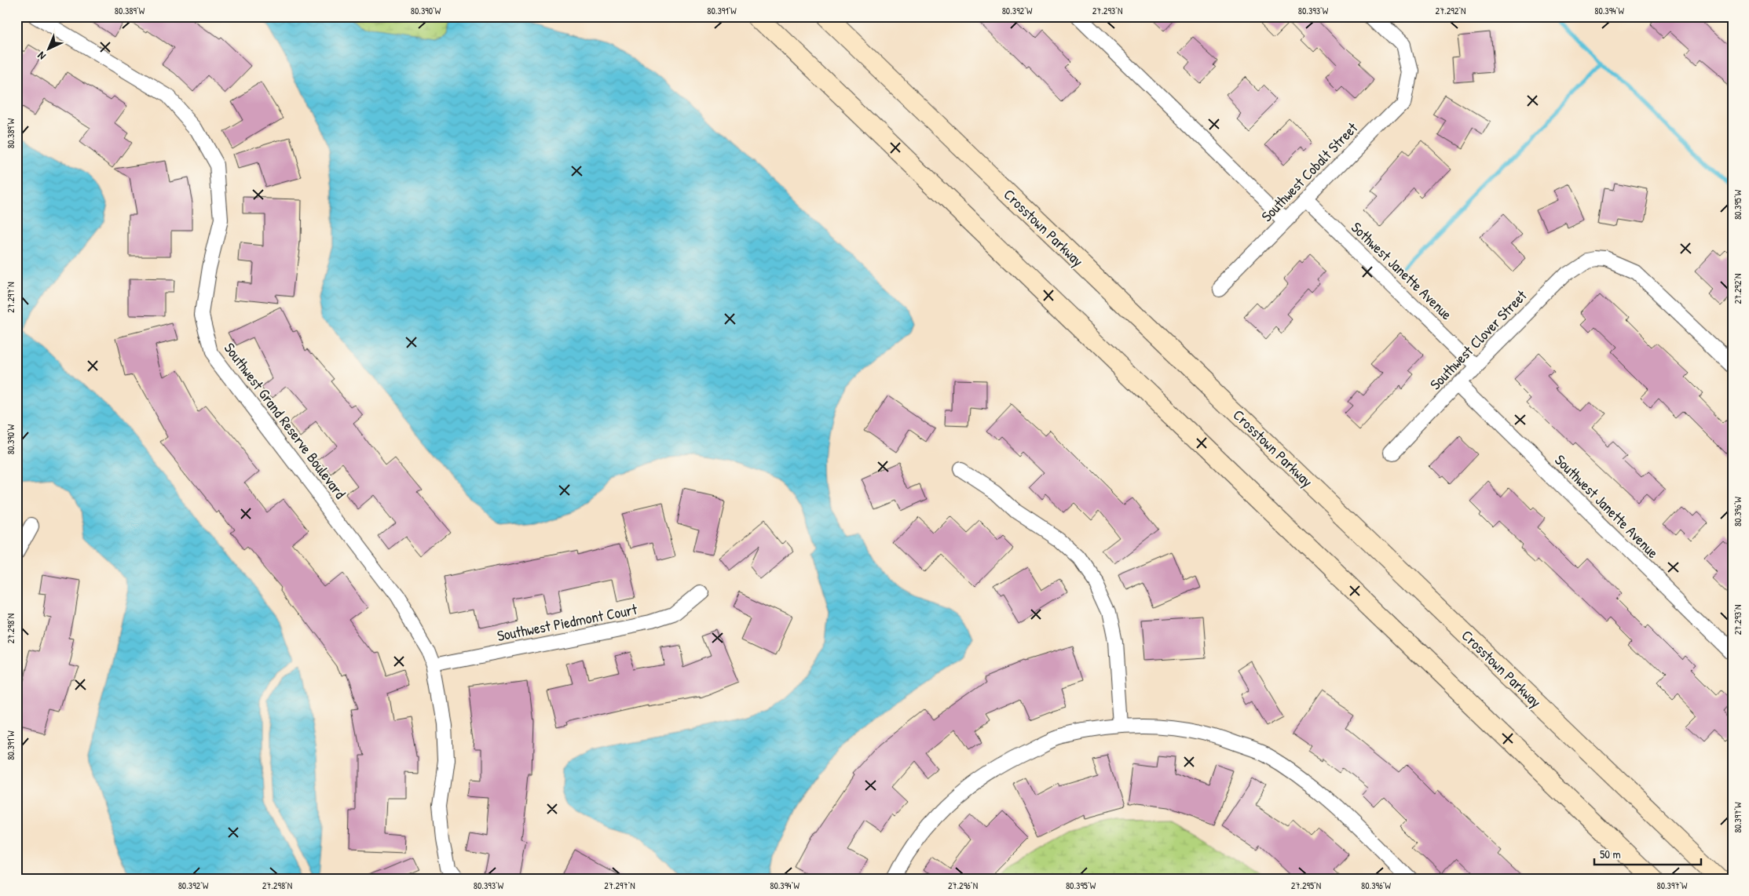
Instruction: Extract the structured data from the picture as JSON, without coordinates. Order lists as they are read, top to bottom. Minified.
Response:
{"streets":{"main road":["Crosstown Parkway"],"street":["Southwest Cobalt Street","Sothwest Janette Avenue","Southwest Clover Street","Southwest Grand Reserve Boulevard","Southwest Janette Avenue","Southwest Piedmont Court"]},"crossings":[["Southwest Cobalt Street","Sothwest Janette Avenue"],["Sothwest Janette Avenue","Southwest Clover Street"],["Southwest Clover Street","Southwest Janette Avenue"],["Southwest Grand Reserve Boulevard","Southwest Piedmont Court"]],"scale_bar":"50 m","north":"bottom left","coordinates":["80.389°W","80.390°W","80.391°W","80.392°W","27.293°N","80.393°W","27.292°N","80.394°W","80.395°W","27.297°N","80.396°W","27.298°N","80.397°W","27.296°N","27.295°N"]}
